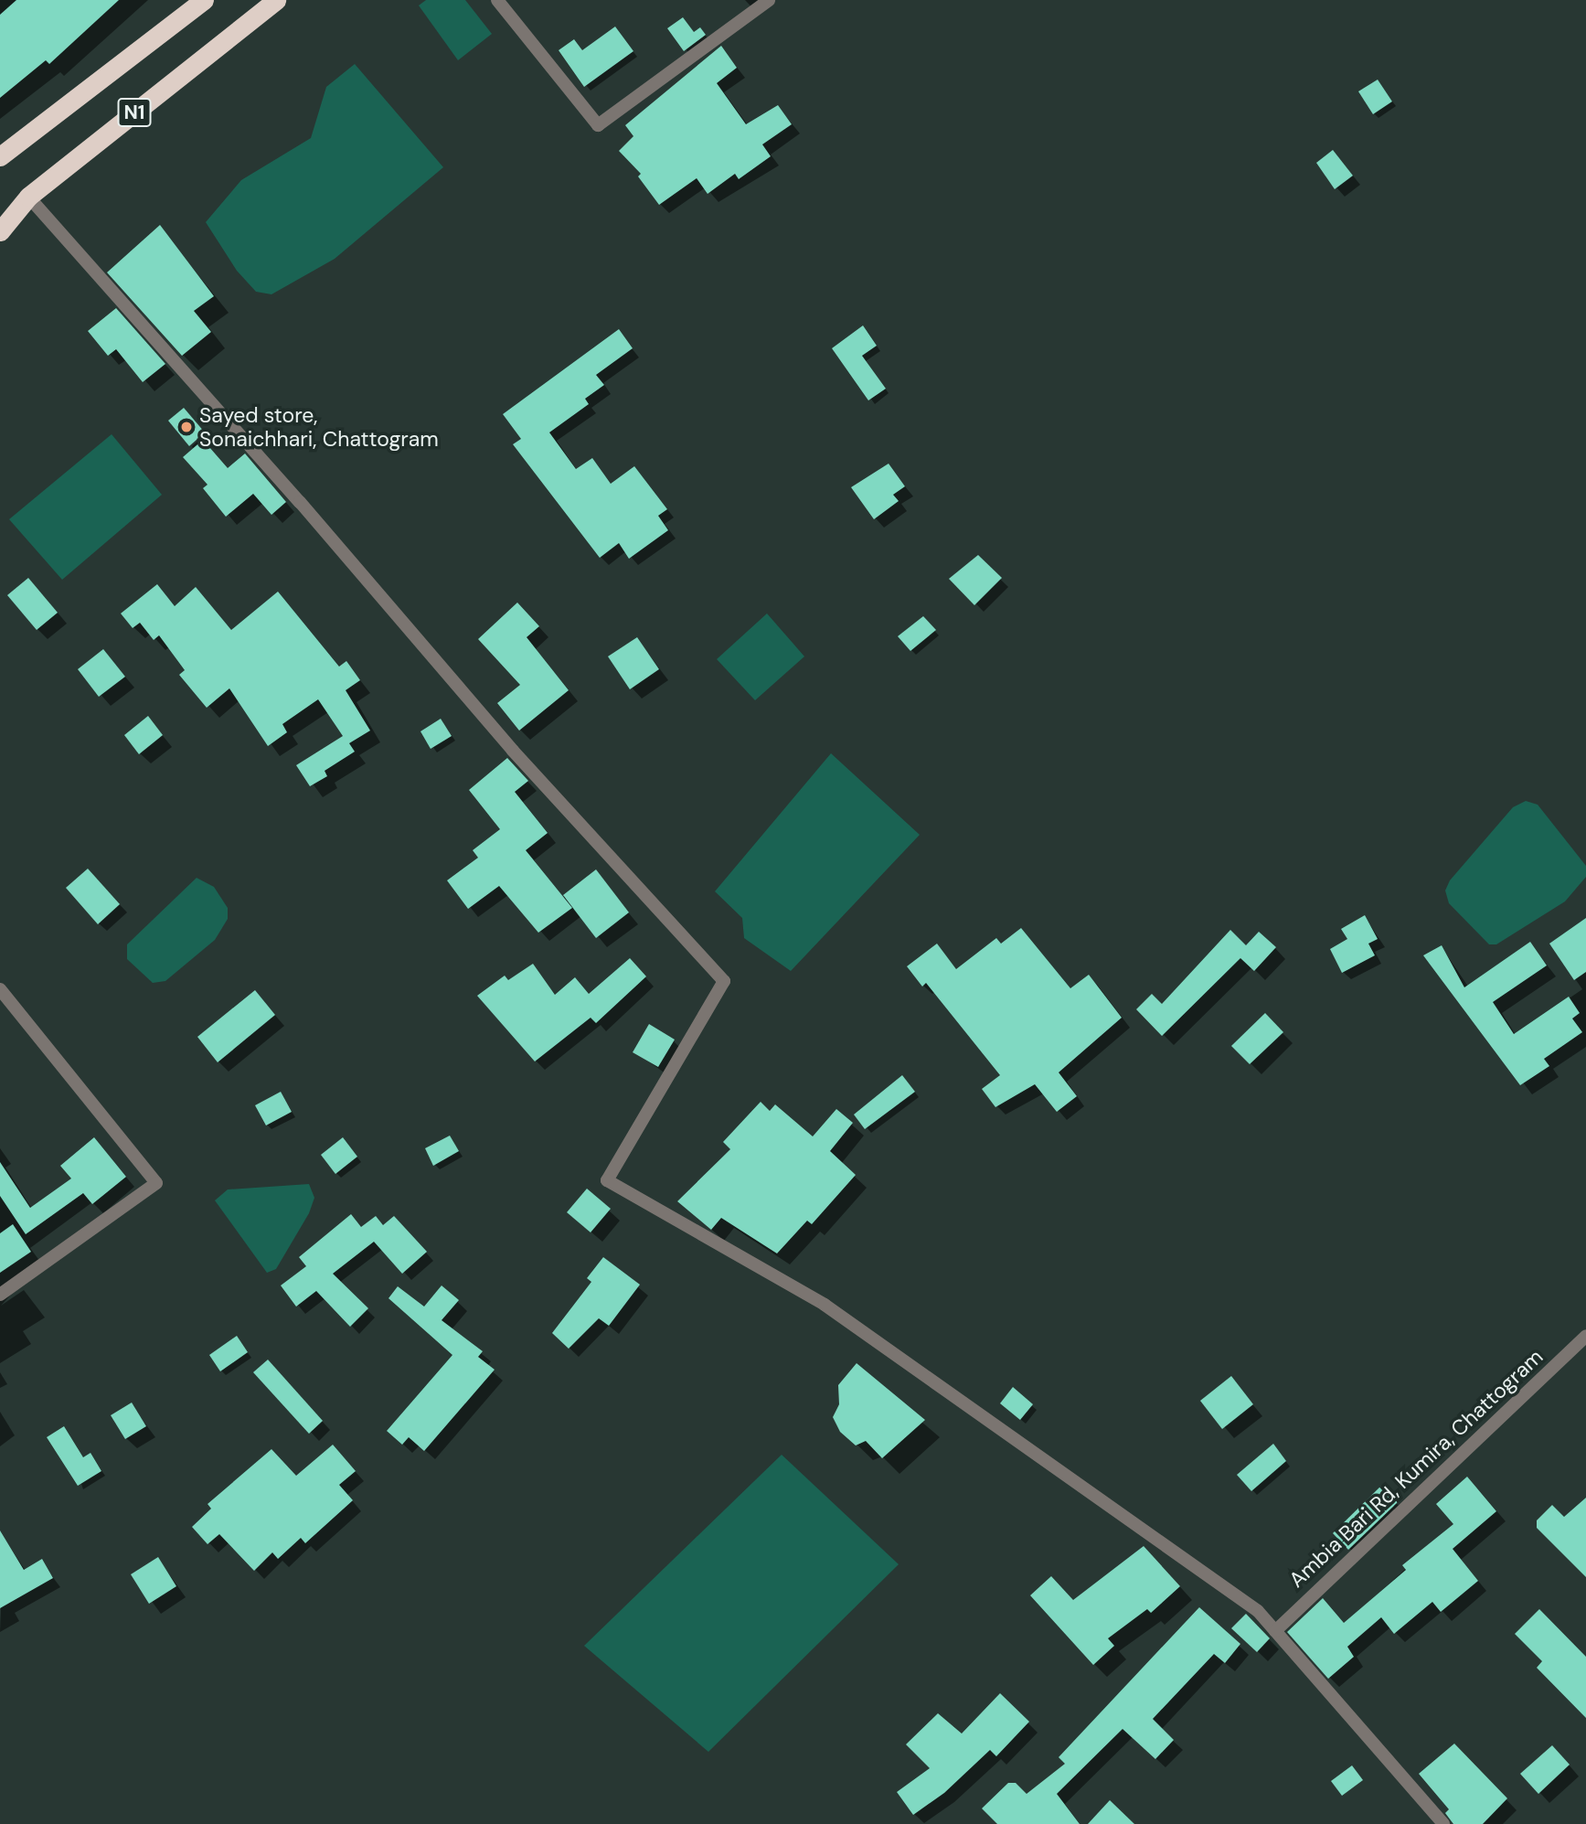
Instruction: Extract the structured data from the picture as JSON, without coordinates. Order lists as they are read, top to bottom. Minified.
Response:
{"streets":{"highway":["N1"],"street":["Ambia Bari Rd, Kumira, Chattogram"]},"places":["Sayed store, Sonaichhari, Chattogram"]}
